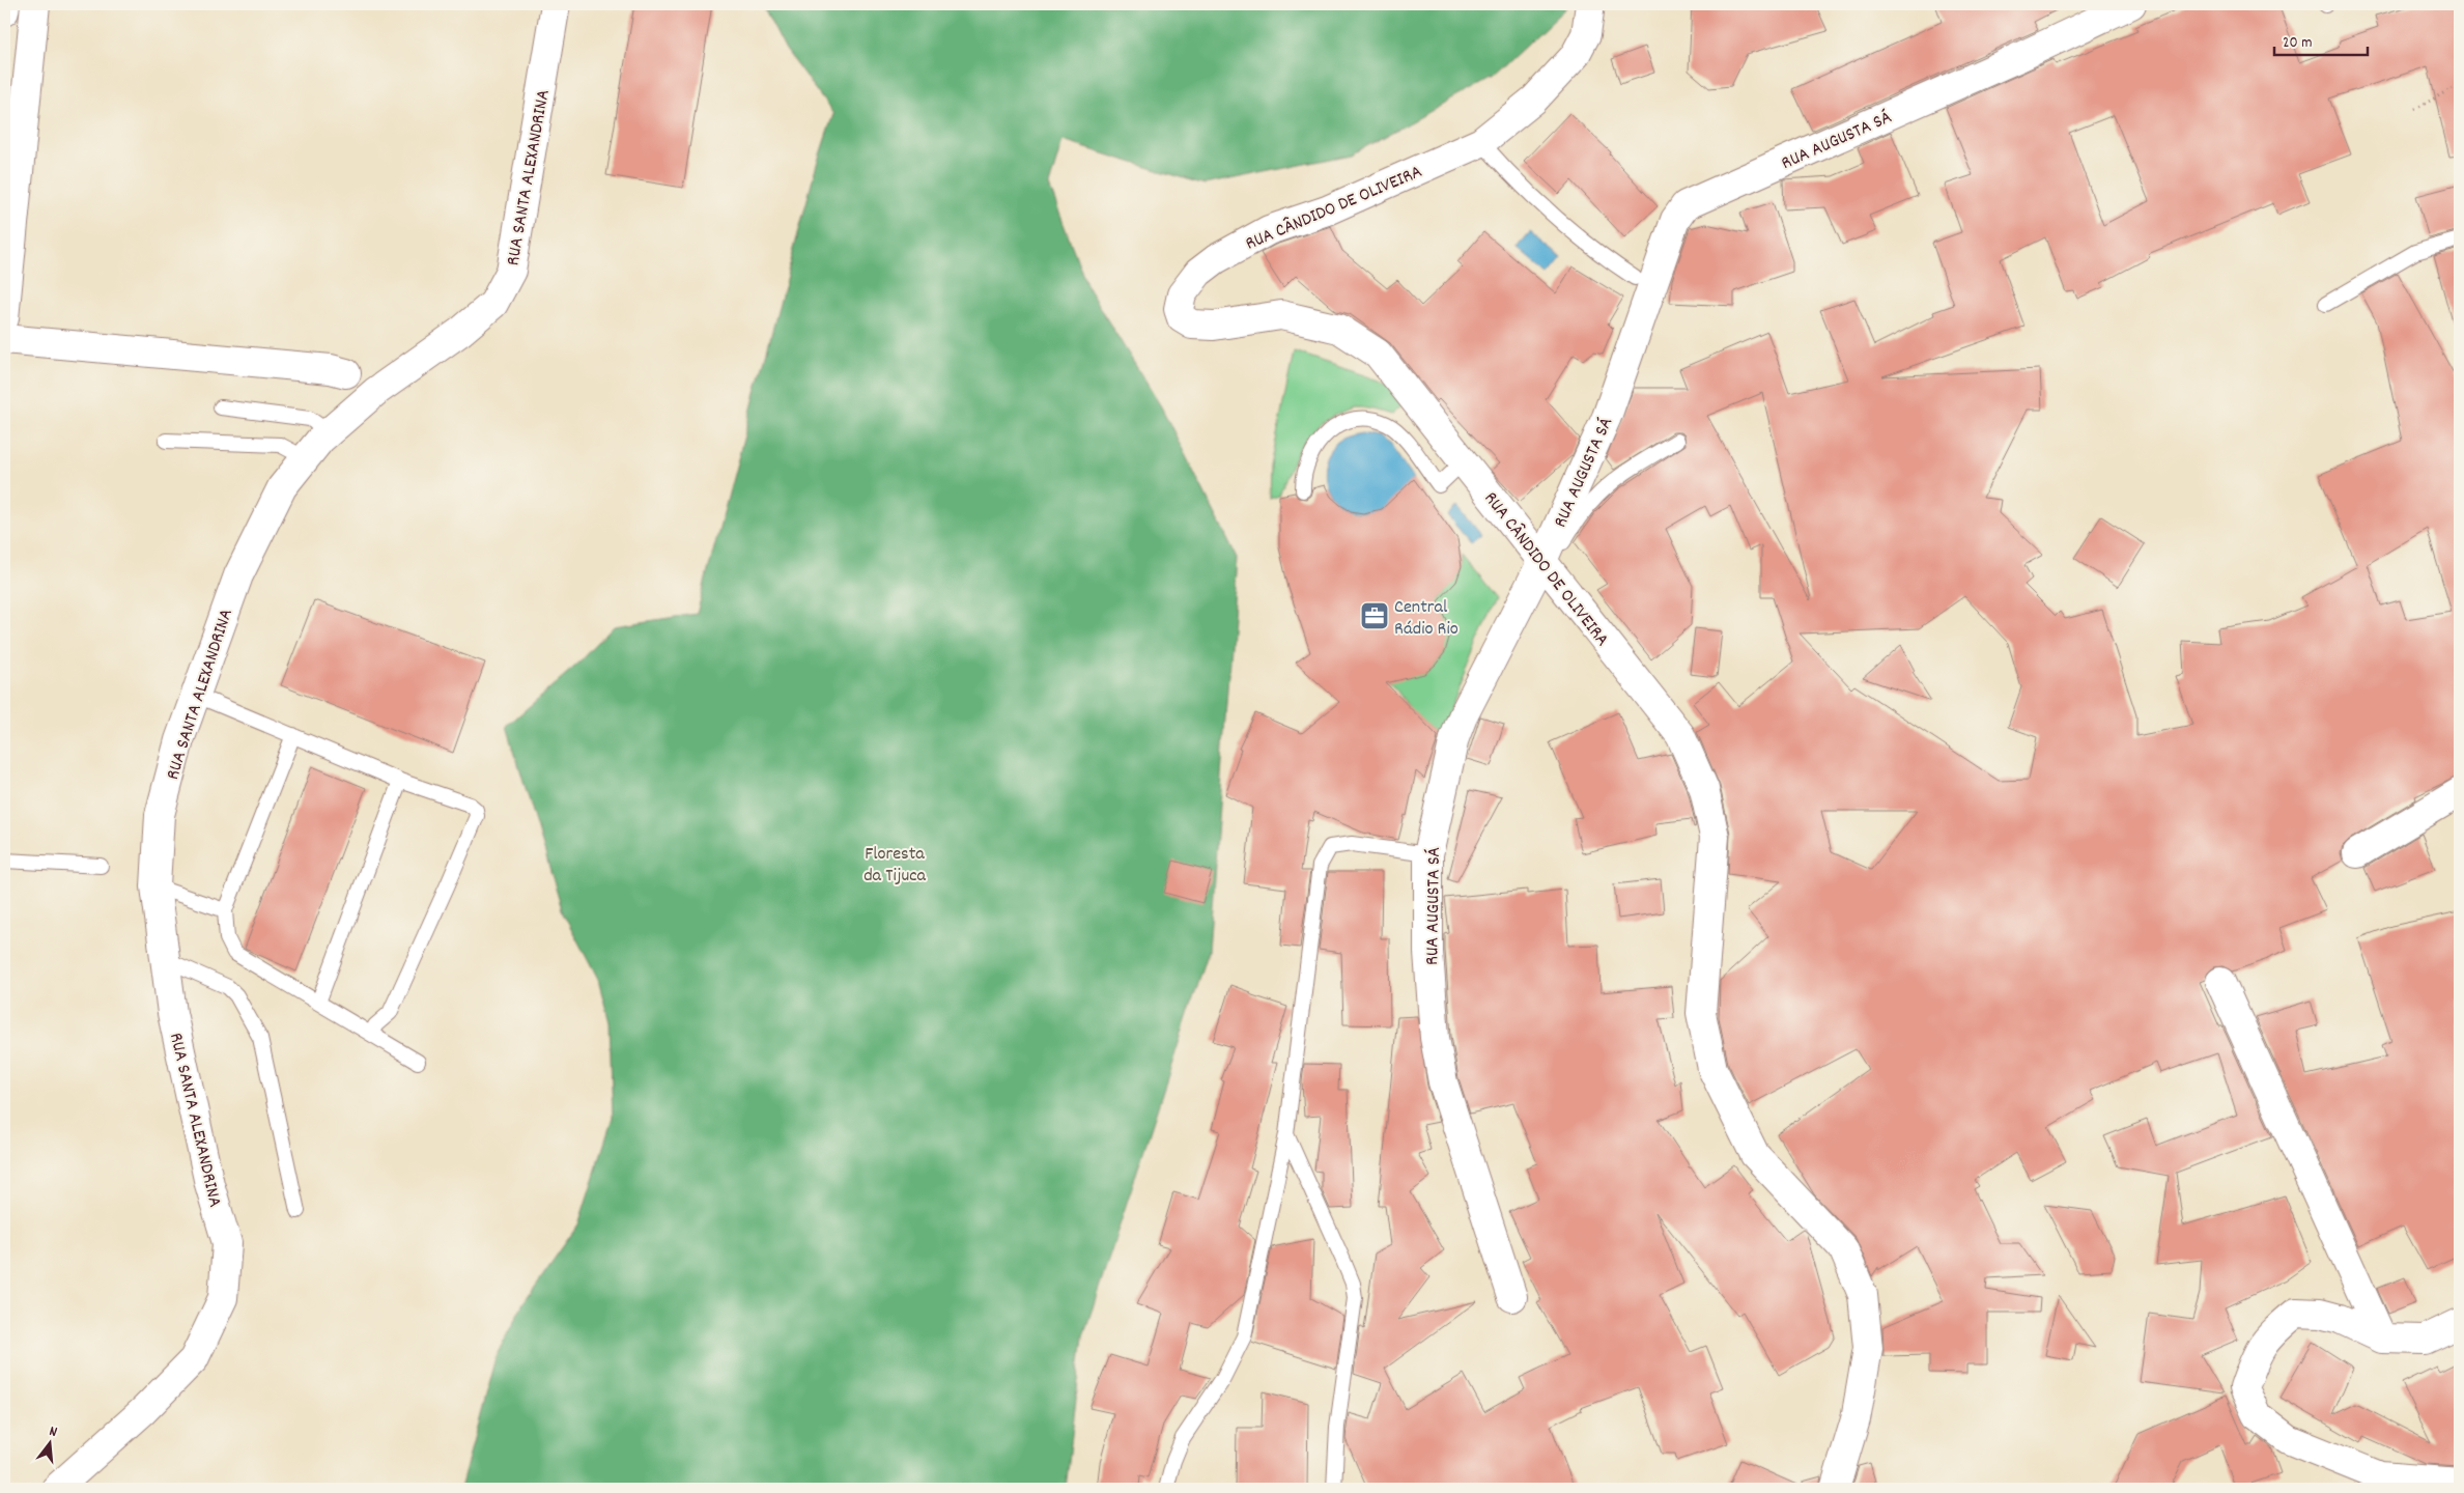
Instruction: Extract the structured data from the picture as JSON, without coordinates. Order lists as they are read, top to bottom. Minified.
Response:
{"streets":{"main road":["RUA AUGUSTA SÁ","RUA SANTA ALEXANDRINA","RUA CÂNDIDO DE OLIVEIRA"]},"crossings":[["RUA AUGUSTA SÁ","RUA CÂNDIDO DE OLIVEIRA"]],"parks":["Floresta da Tijuca"],"places":{"office":["Central Rádio Rio"]},"scale_bar":"20 m","north":"top"}
